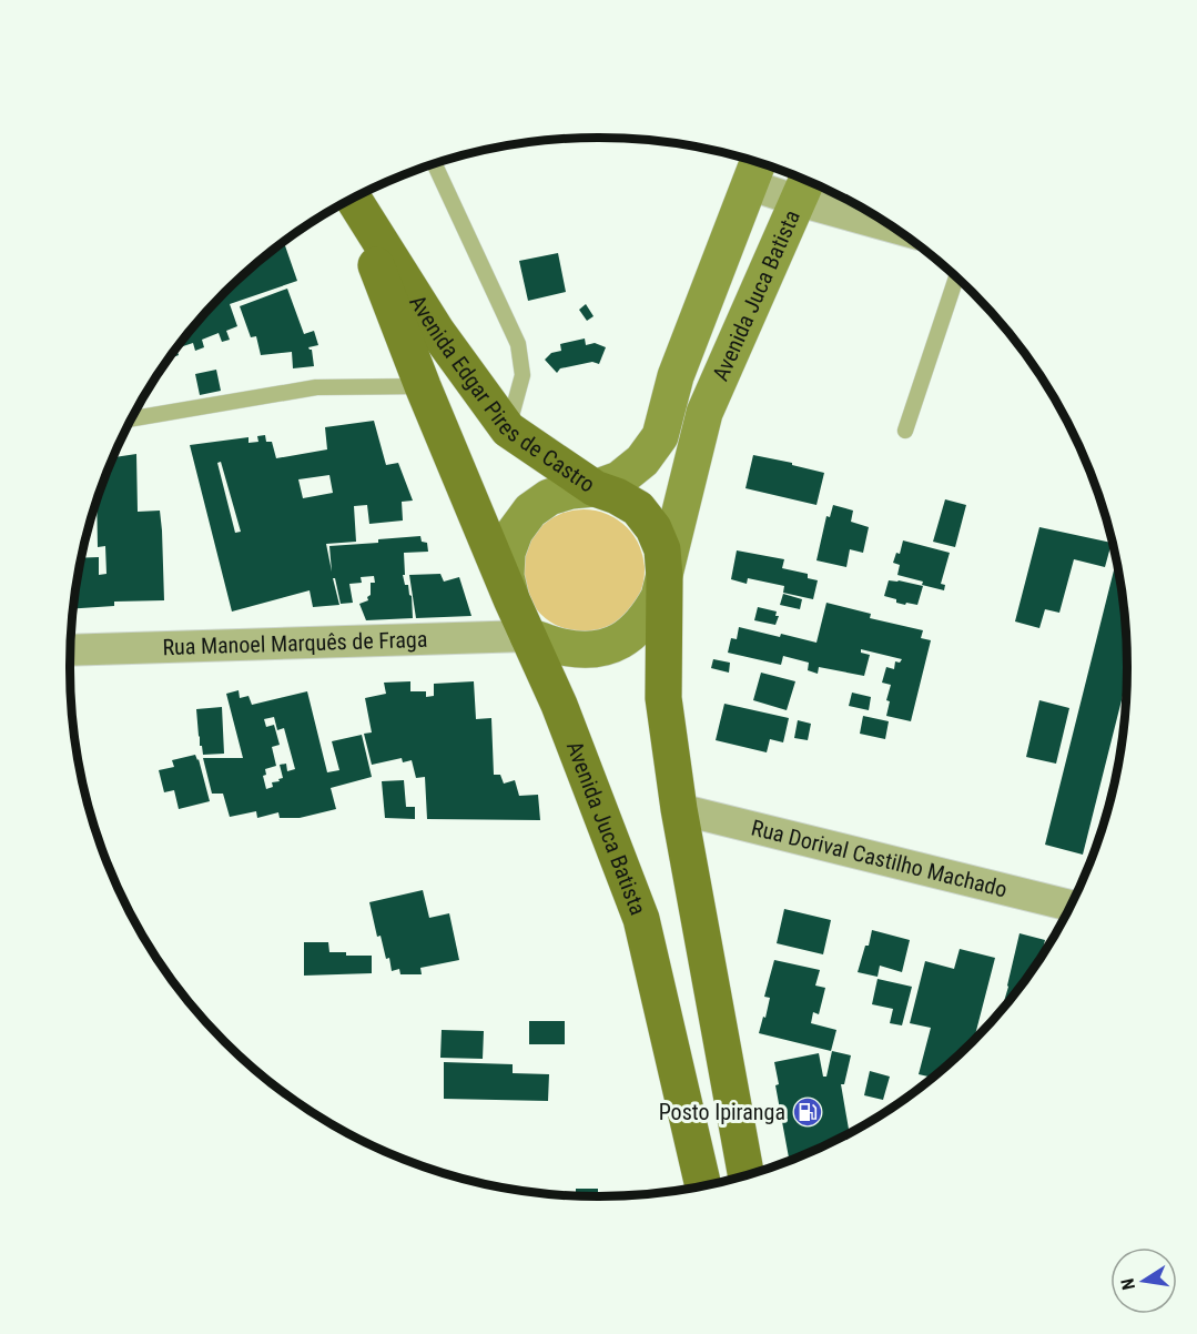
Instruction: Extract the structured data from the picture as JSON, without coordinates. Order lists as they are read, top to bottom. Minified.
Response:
{"streets":{"main road":["Avenida Juca Batista","Avenida Edgar Pires de Castro"],"street":["Rua Manoel Marquês de Fraga","Rua Dorival Castilho Machado"]},"crossings":[["Avenida Juca Batista","Avenida Edgar Pires de Castro"],["Avenida Juca Batista","Rua Manoel Marquês de Fraga"],["Avenida Juca Batista","Rua Dorival Castilho Machado"],["Avenida Edgar Pires de Castro","Rua Manoel Marquês de Fraga"]],"places":{"fuel station":["Posto Ipiranga"]},"north":"left"}
